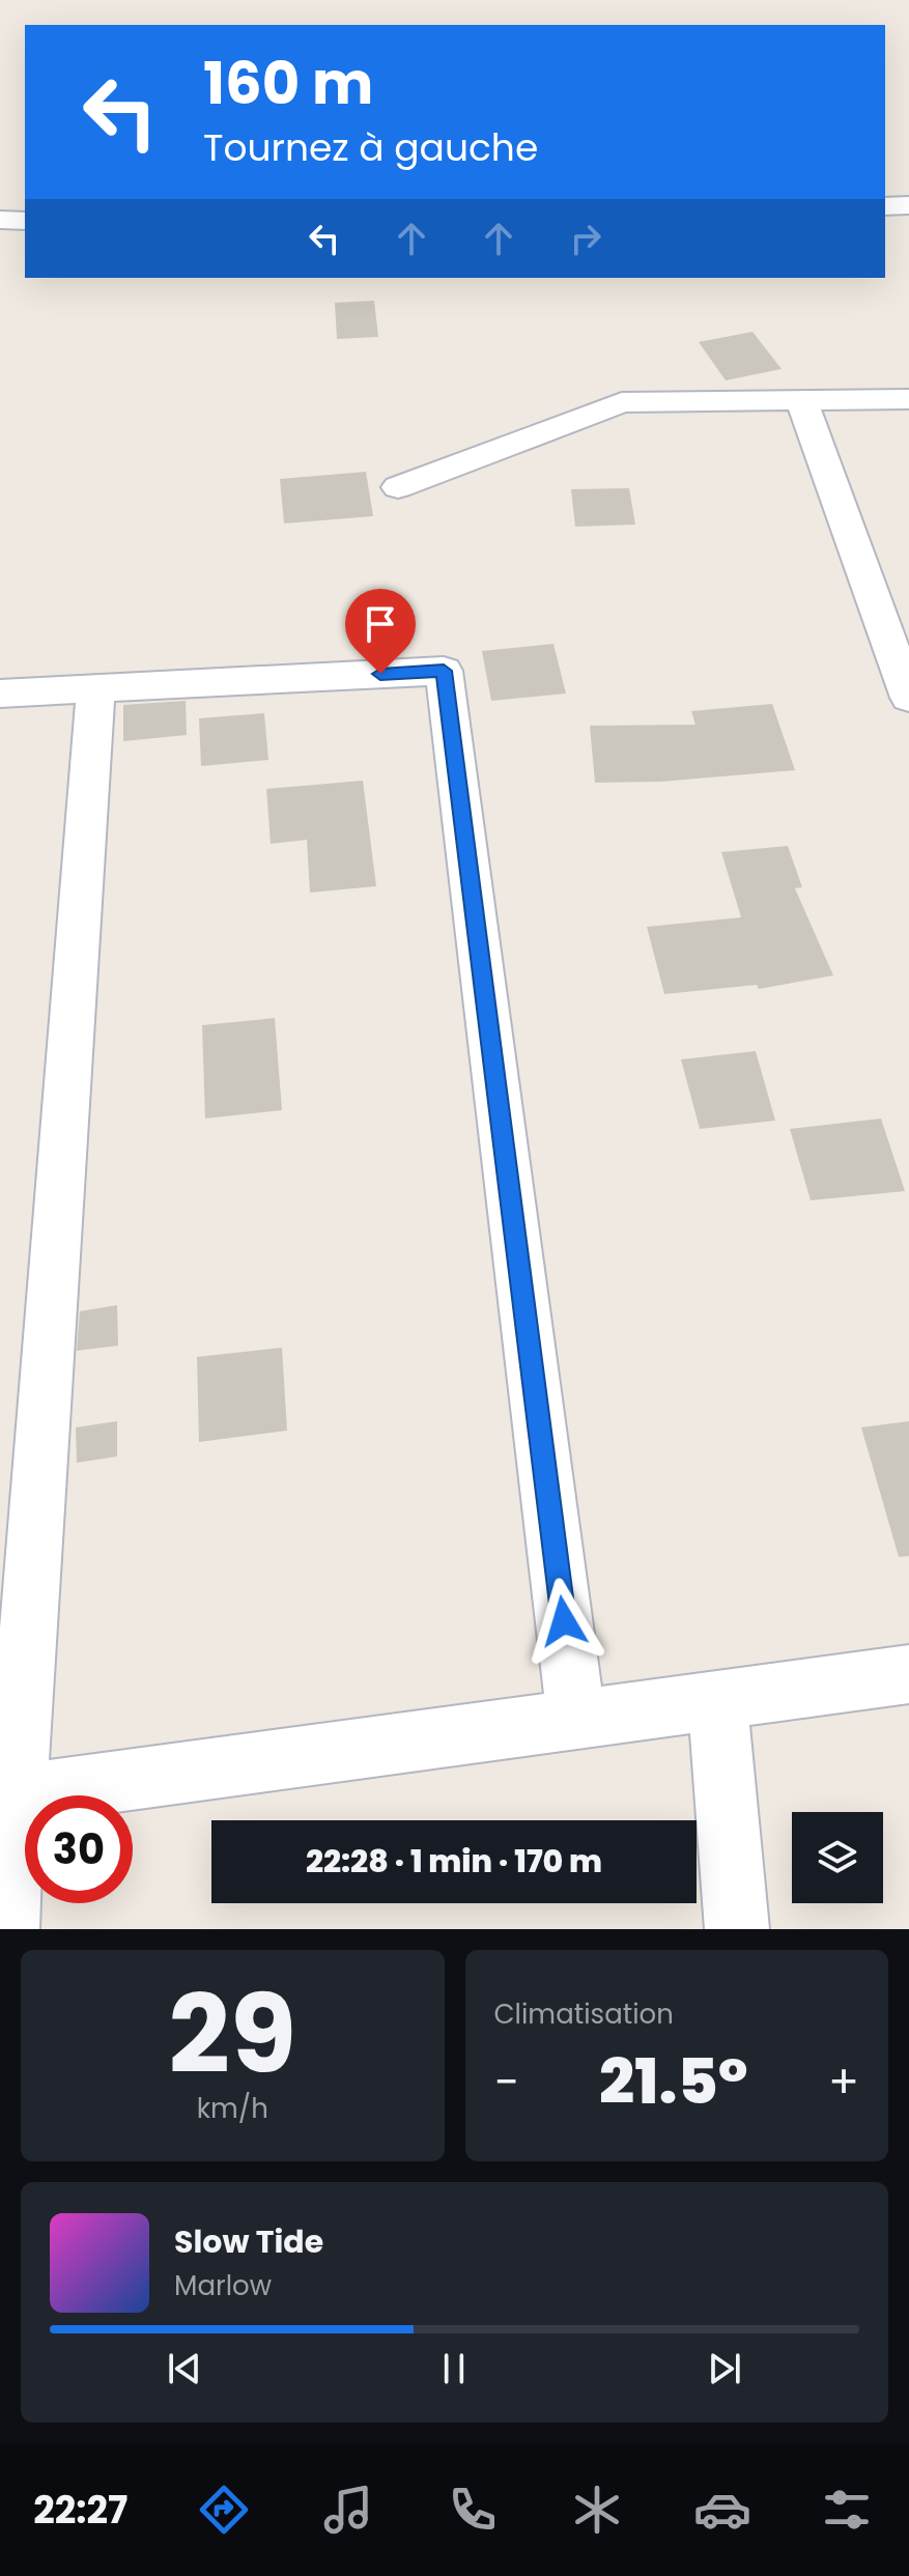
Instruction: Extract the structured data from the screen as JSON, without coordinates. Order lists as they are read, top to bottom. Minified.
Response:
{"page":{"turn":["160 m","Tournez à gauche"],"limit":"30","trip":"22:28 · 1 min · 170 m","tile":[["29","km/h"],"Climatisation"],"heat":["−","21.5°","+"],"song":["Slow Tide","Marlow"],"tabs":"22:27"}}
